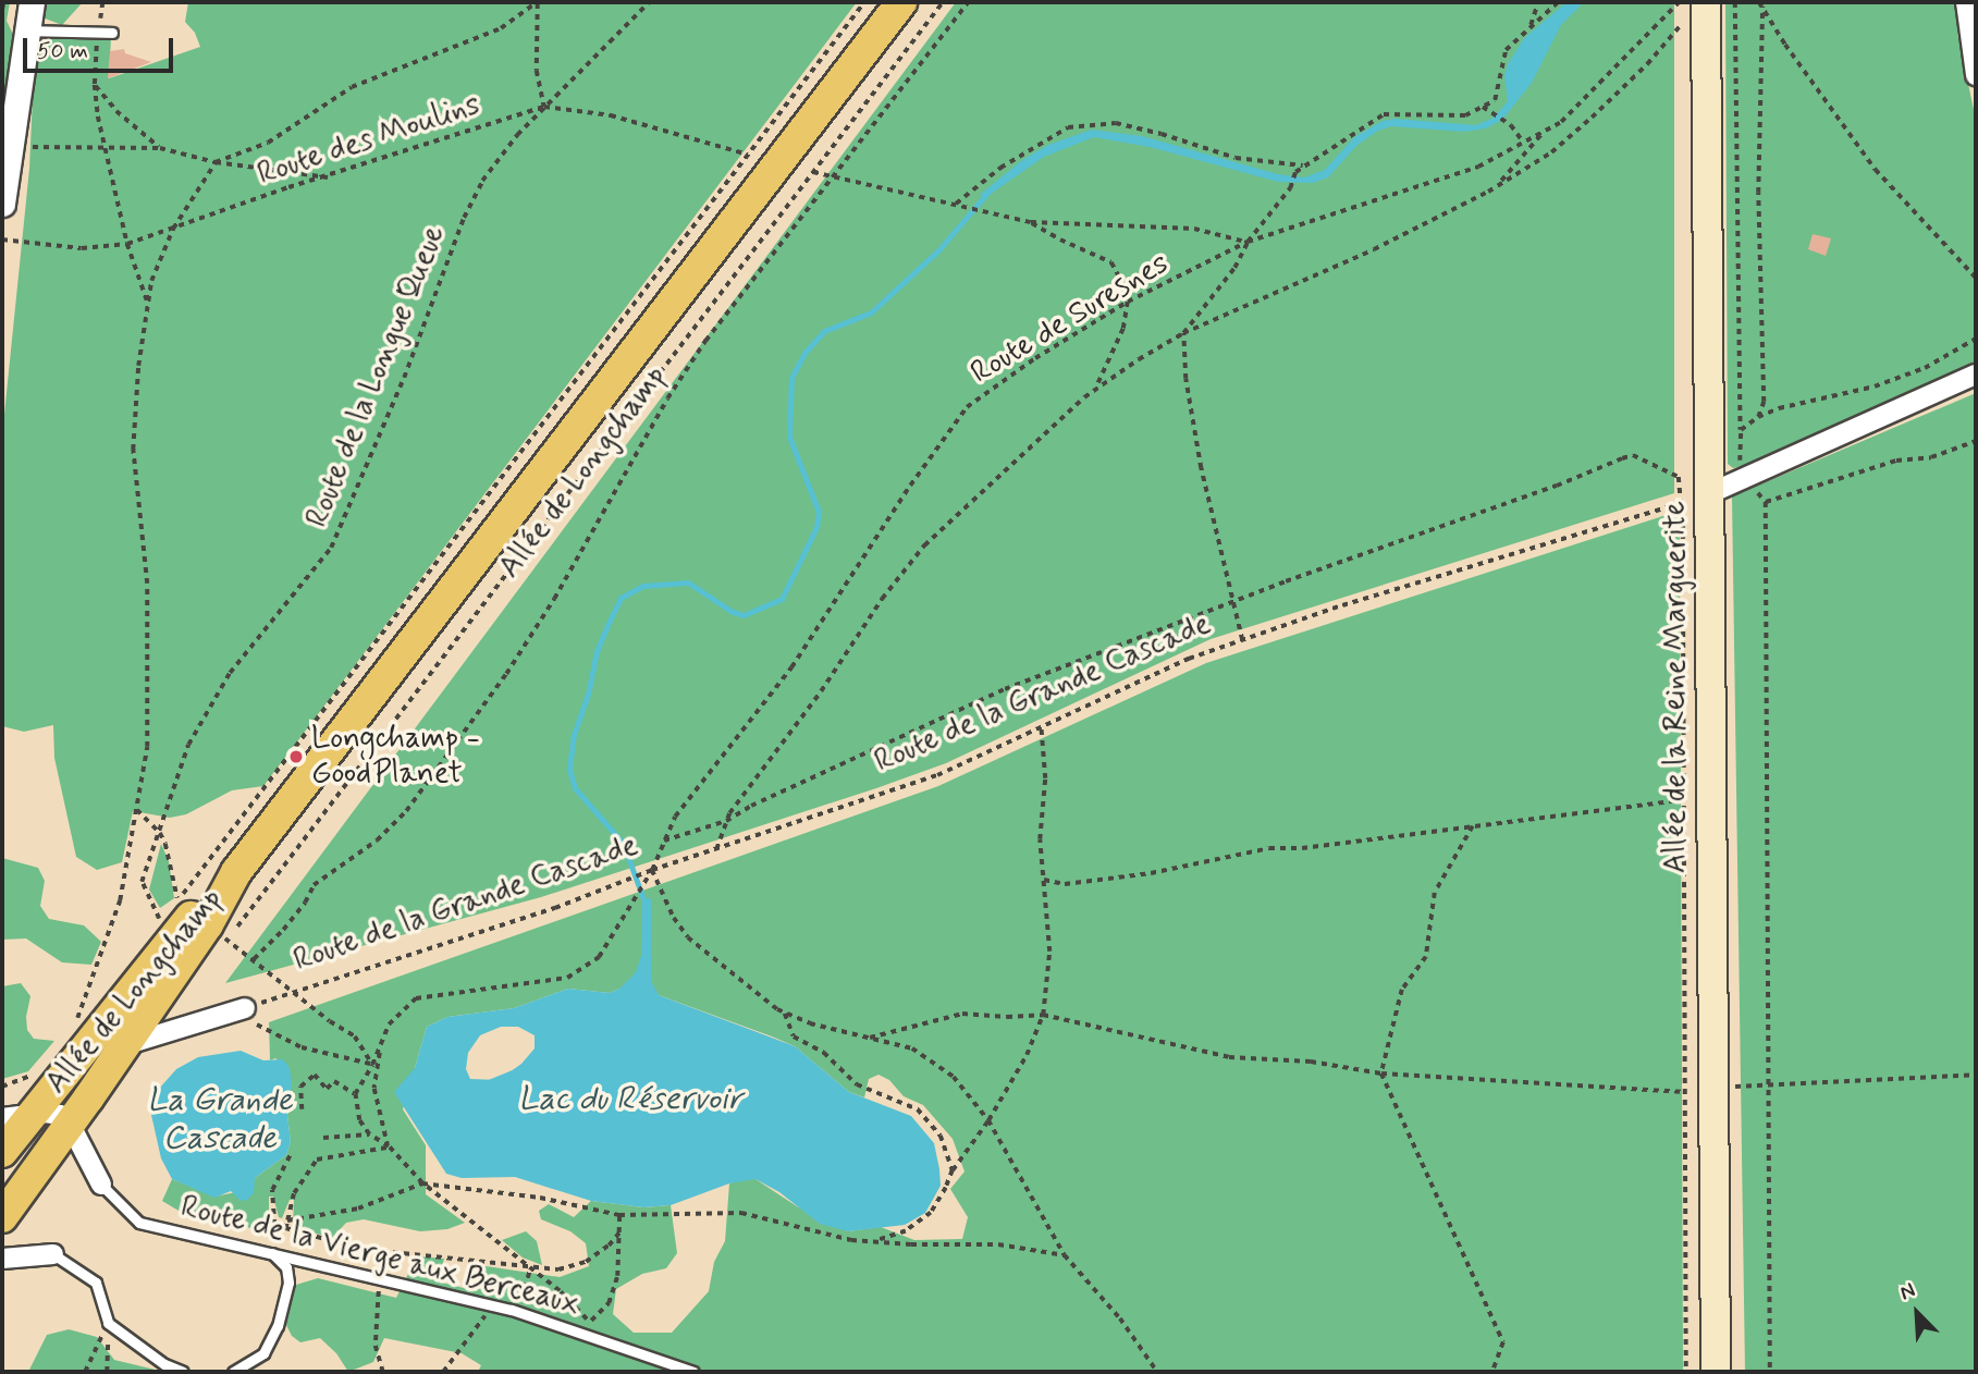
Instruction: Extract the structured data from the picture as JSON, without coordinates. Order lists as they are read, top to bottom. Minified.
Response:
{"streets":{"main road":["Allée de Longchamp","Allée de la Reine Marguerite"],"lane":["Route de la Vierge aux Berceaux"],"path":["Route des Moulins","Route de Suresnes","Route de la Longue Queue","Route de la Grande Cascade"]},"crossings":[["Route des Moulins","Route de la Longue Queue"],["Route de Suresnes","Route de la Grande Cascade"],["Allée de la Reine Marguerite","Route de la Grande Cascade"]],"water":["Lac du Réservoir","La Grande Cascade"],"places":["Longchamp - GoodPlanet"],"scale_bar":"50 m","north":"top left"}
